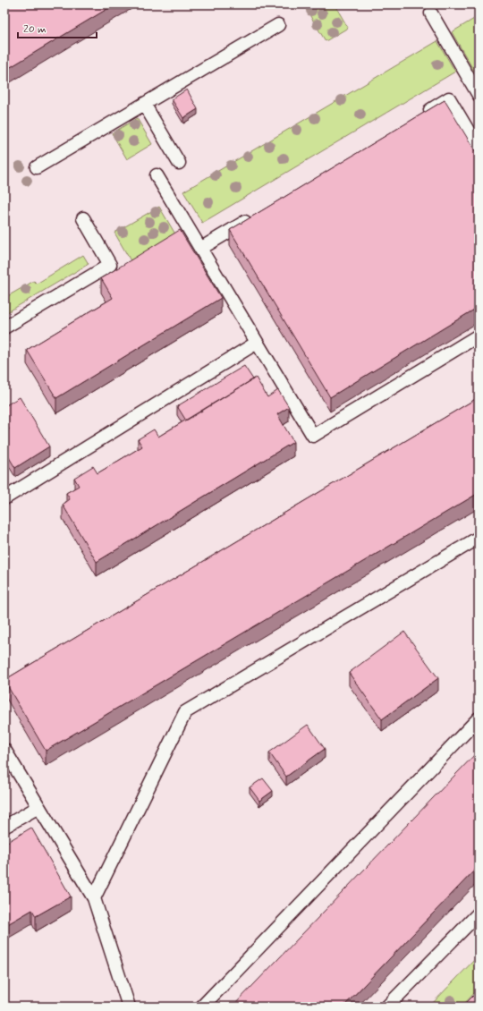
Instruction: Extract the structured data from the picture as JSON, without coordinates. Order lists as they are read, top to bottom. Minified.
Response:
{"scale_bar":"20 m"}
